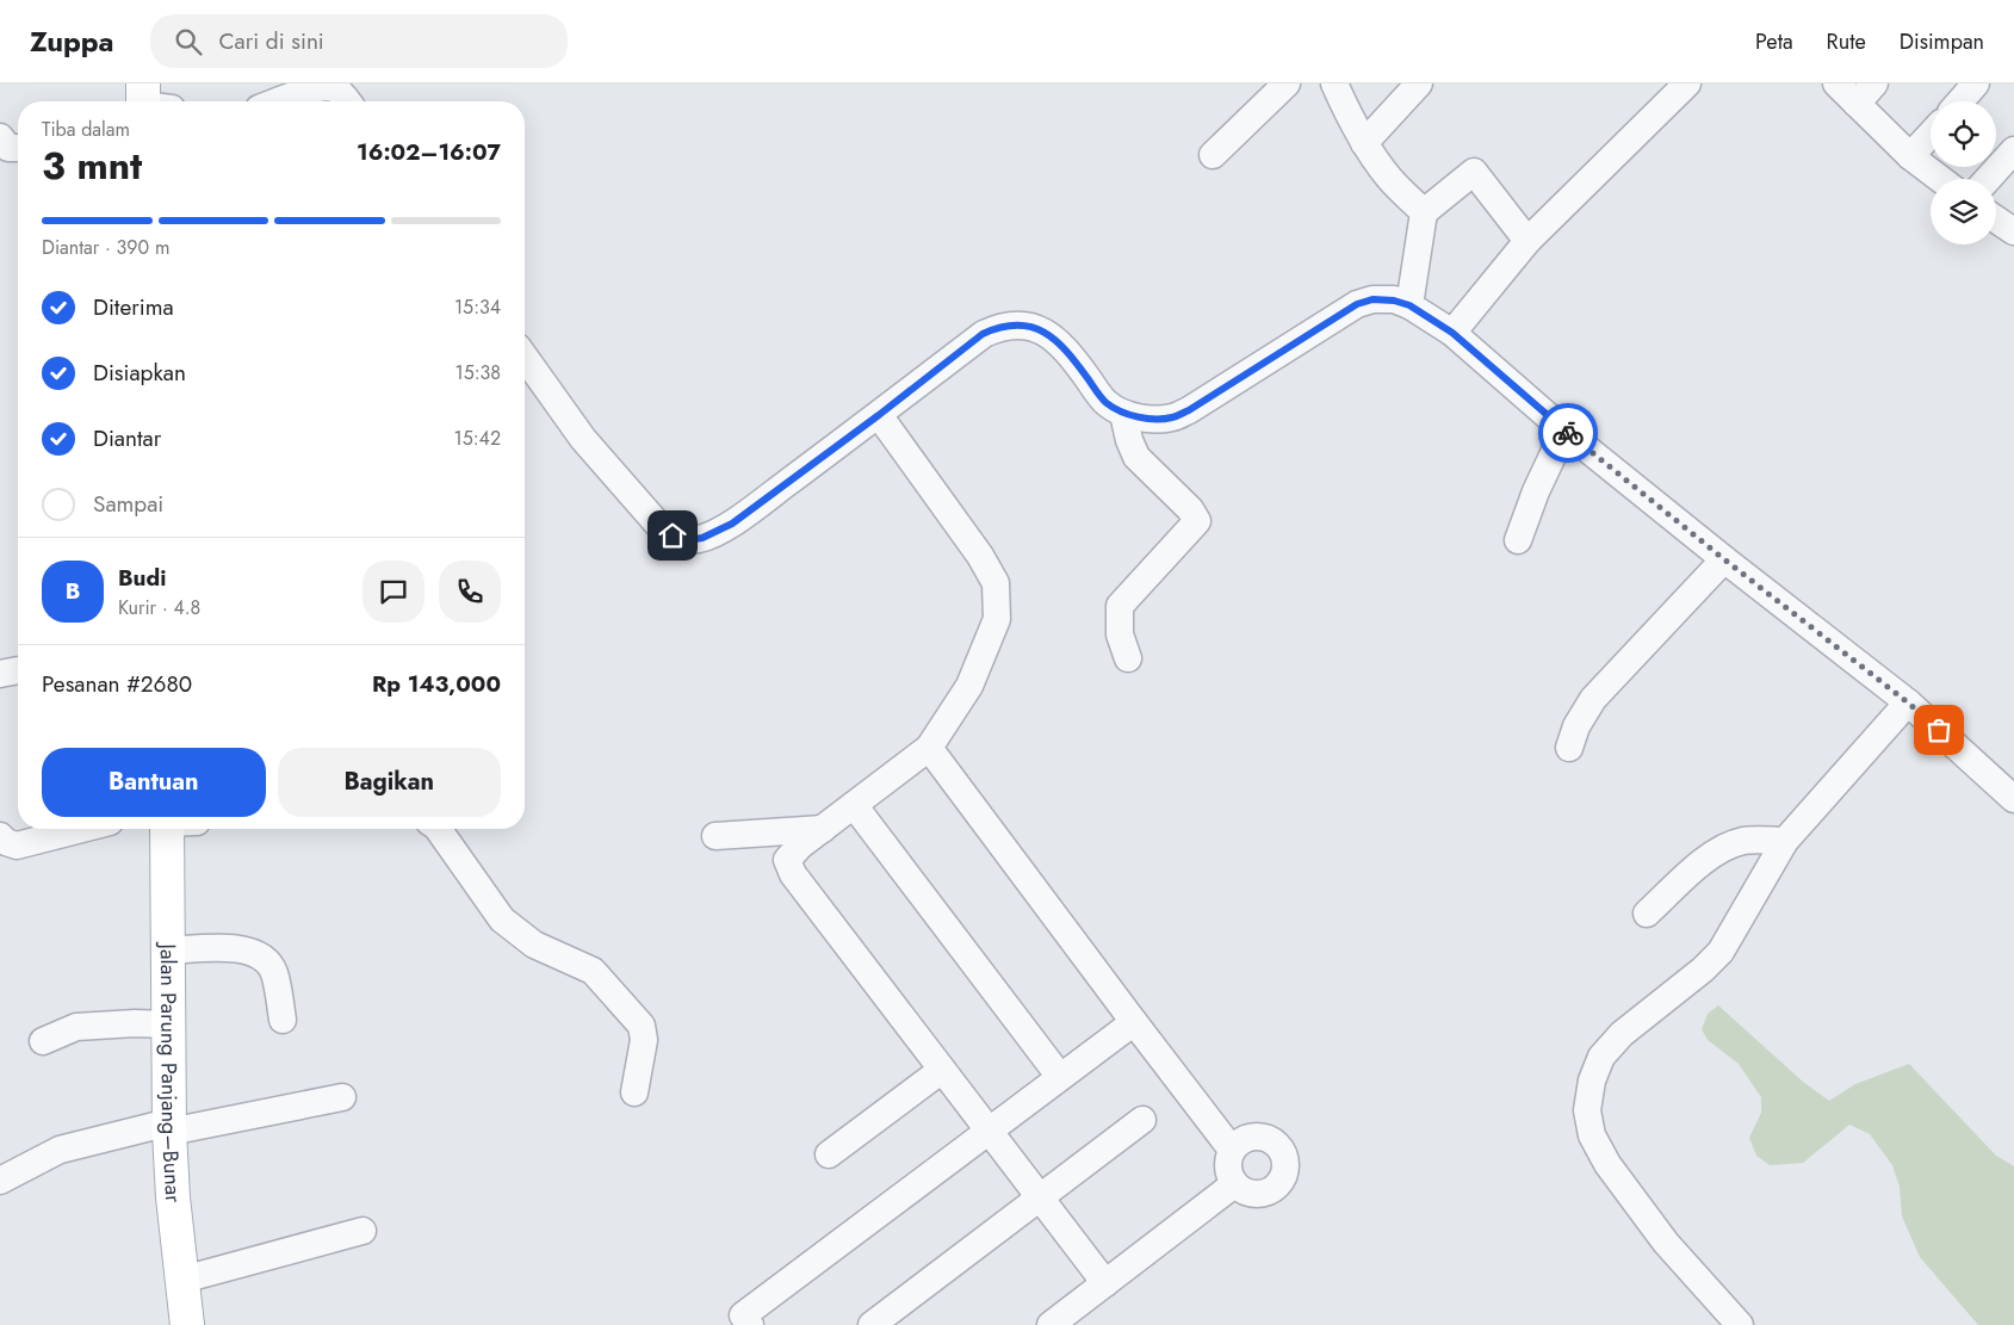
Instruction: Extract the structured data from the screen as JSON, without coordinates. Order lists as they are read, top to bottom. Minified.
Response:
{"streets":{"main road":["Jalan Parung Panjang–Bunar"]},"page":{"header":"Zuppa","search":"Cari di sini","nav":["Peta","Rute","Disimpan"],"heading":["3 mnt","Tiba dalam","16:02–16:07"],"panel":["Budi","Kurir · 4.8","Pesanan #2680","Rp 143,000"],"bar":"Diantar · 390 m","list":[["Diterima","15:34"],["Disiapkan","15:38"],["Diantar","15:42"],"Sampai"],"round":"B","buttons":["Bantuan","Bagikan"]}}
